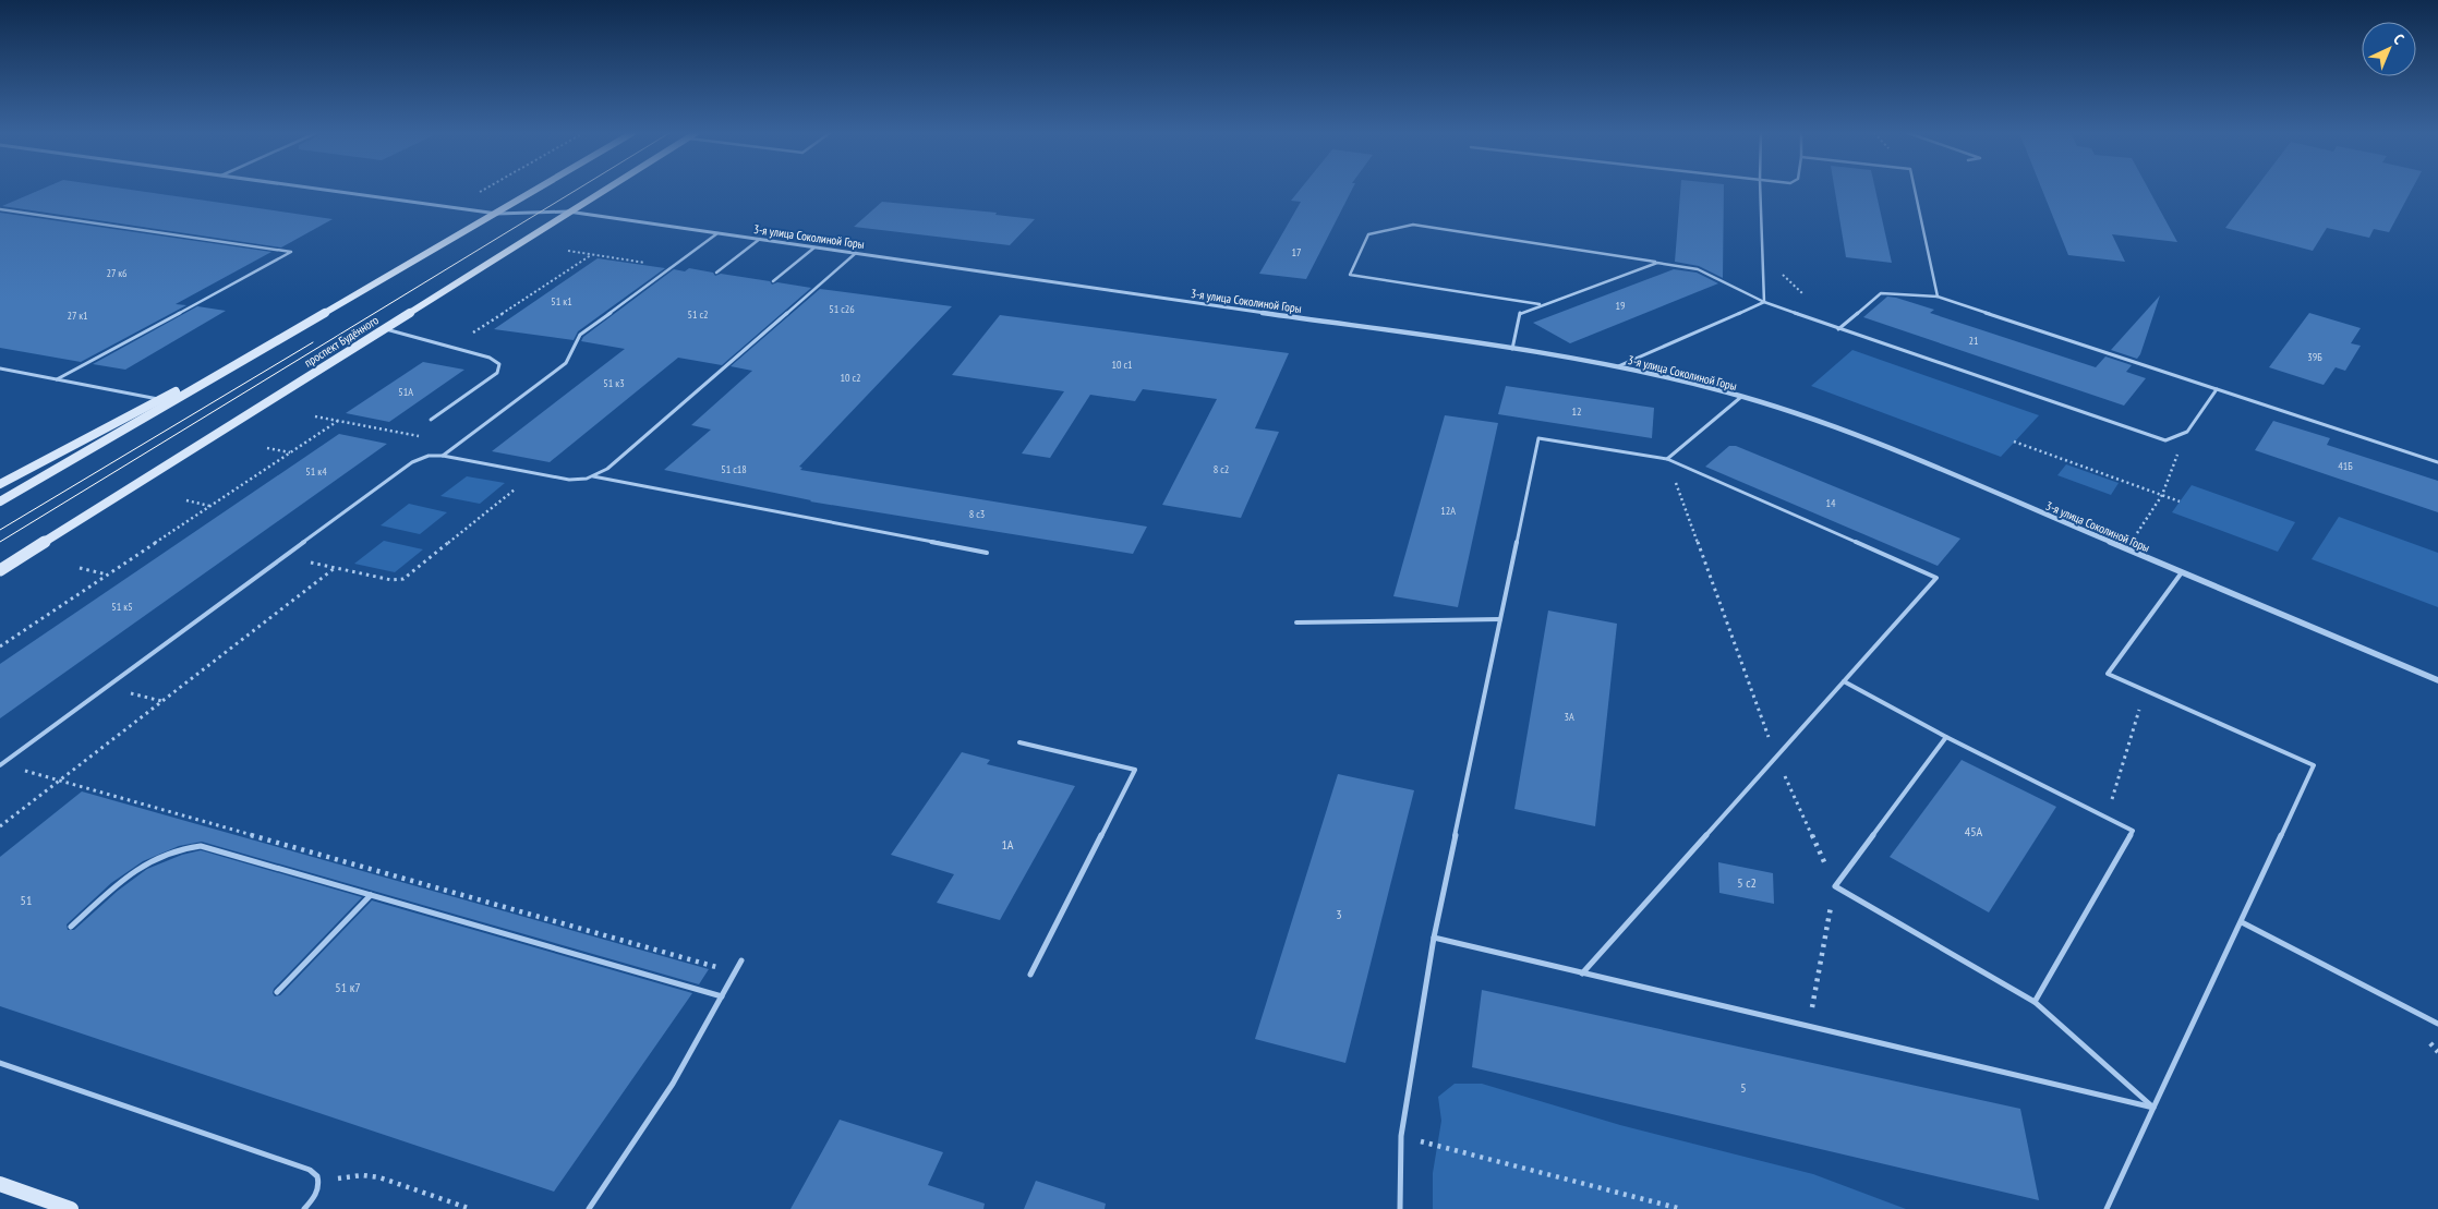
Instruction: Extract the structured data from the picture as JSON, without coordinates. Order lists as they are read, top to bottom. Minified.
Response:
{"streets":{"main road":["проспект Будённого"],"street":["3-я улица Соколиной Горы"]},"crossings":[["3-я улица Соколиной Горы","проспект Будённого"]],"house_numbers":["17","27 к6","51 к1","19","51 c26","51 с2","27 к1","21","39Б","10 с1","10 c2","51 к3","51А","12","41Б","51 c18","8 c2","51 к4","14","12А","8 c3","51 к5","3А","45А","1А","5 с2","51","3","51 к7","5"],"north":"top right"}
